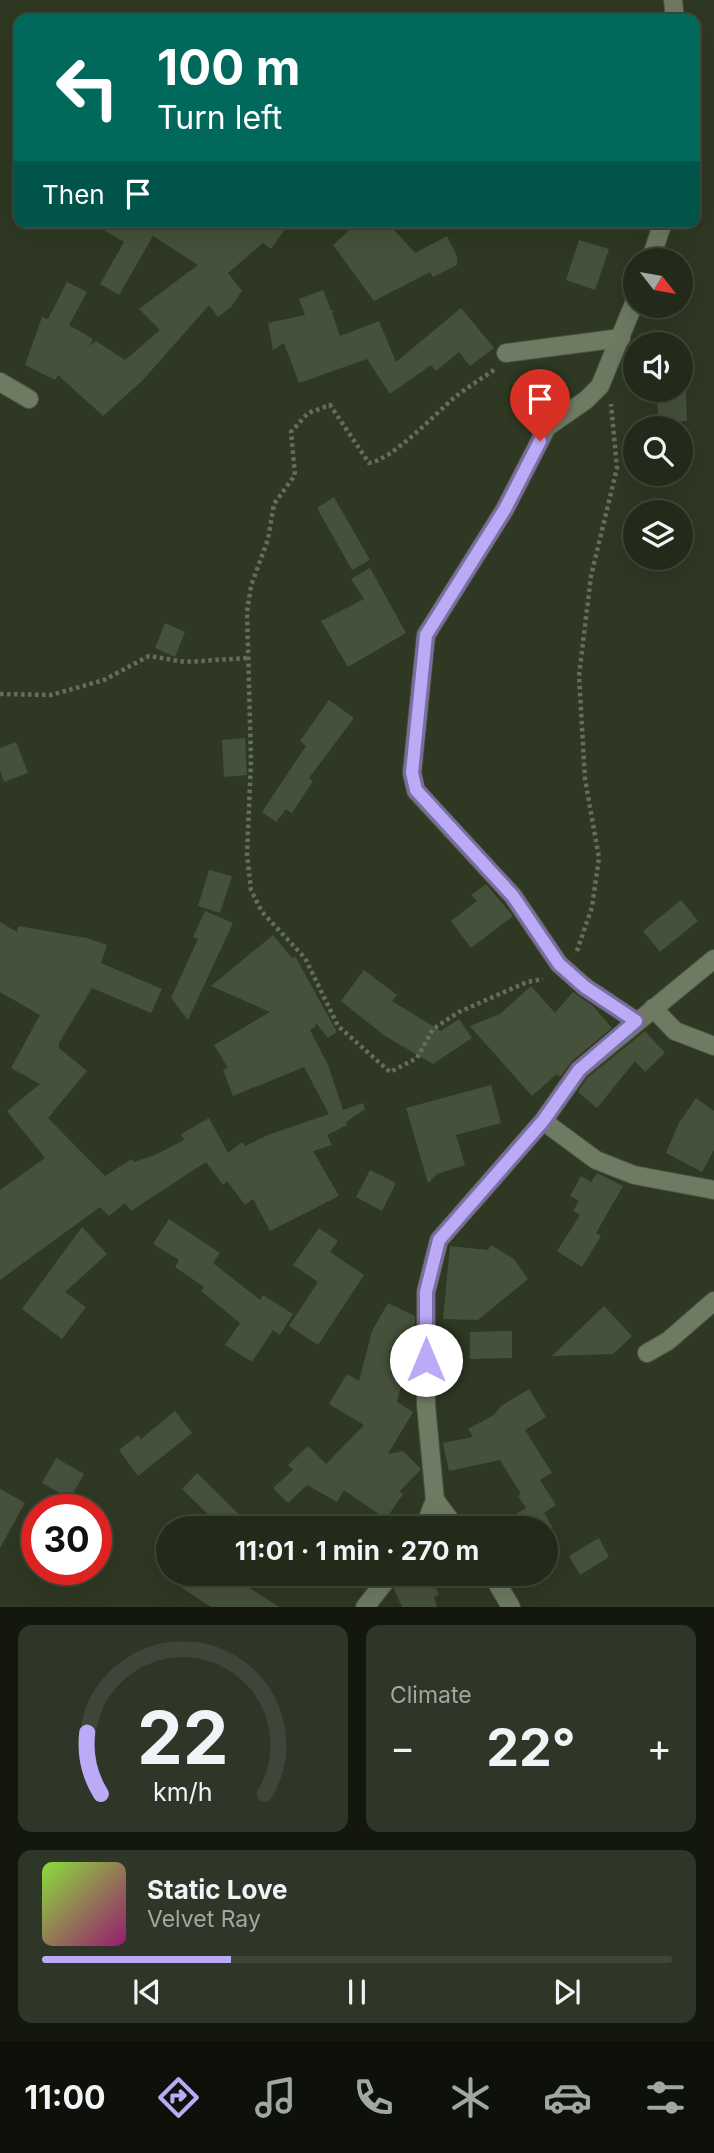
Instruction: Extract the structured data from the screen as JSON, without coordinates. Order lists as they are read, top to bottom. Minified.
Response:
{"north":"bottom right","page":{"turn":["100 m","Turn left"],"then":"Then","limit":"30","trip":"11:01 · 1 min · 270 m","tile":"Climate","heat":["−","22°","+"],"song":["Static Love","Velvet Ray"],"tabs":"11:00","gauge":["22","km/h"]}}
